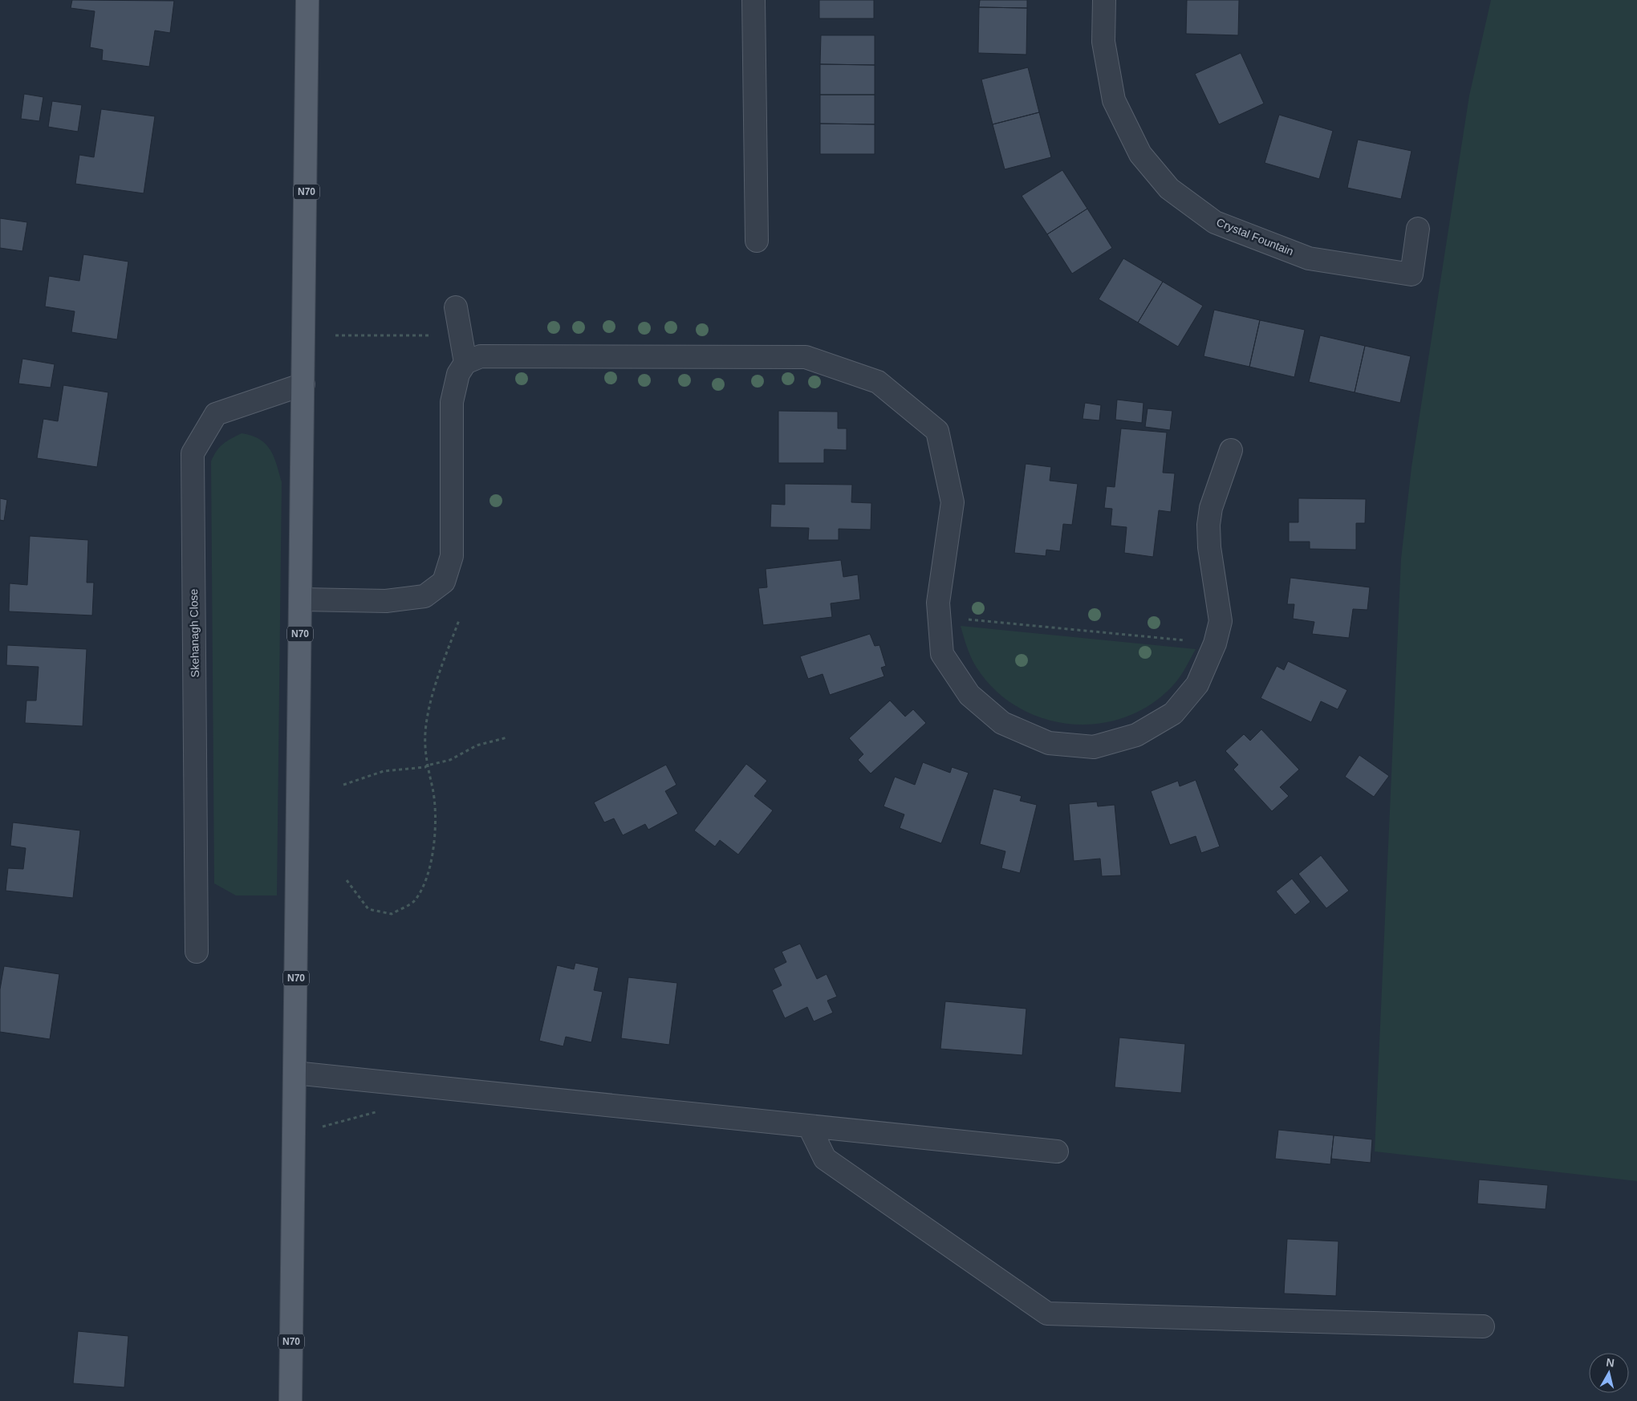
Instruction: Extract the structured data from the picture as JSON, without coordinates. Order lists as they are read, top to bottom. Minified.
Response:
{"streets":{"main road":["N70"],"street":["Crystal Fountain","Skehanagh Close"]},"crossings":[["N70","Skehanagh Close"]],"north":"top"}
